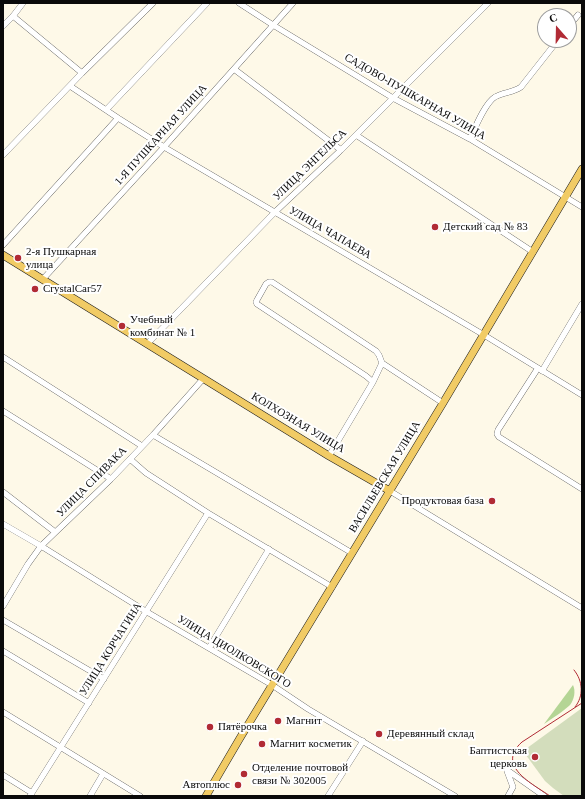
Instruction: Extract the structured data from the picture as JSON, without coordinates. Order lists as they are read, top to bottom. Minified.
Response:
{"streets":{"main road":["КОЛХОЗНАЯ УЛИЦА","ВАСИЛЬЕВСКАЯ УЛИЦА"],"street":["САДОВО-ПУШКАРНАЯ УЛИЦА","1-Я ПУШКАРНАЯ УЛИЦА","УЛИЦА ЭНГЕЛЬСА","УЛИЦА ЧАПАЕВА","УЛИЦА СПИВАКА","УЛИЦА КОРЧАГИНА","УЛИЦА ЦИОЛКОВСКОГО"]},"crossings":[["САДОВО-ПУШКАРНАЯ УЛИЦА","1-Я ПУШКАРНАЯ УЛИЦА"],["САДОВО-ПУШКАРНАЯ УЛИЦА","УЛИЦА ЭНГЕЛЬСА"],["САДОВО-ПУШКАРНАЯ УЛИЦА","ВАСИЛЬЕВСКАЯ УЛИЦА"],["1-Я ПУШКАРНАЯ УЛИЦА","УЛИЦА ЧАПАЕВА"],["1-Я ПУШКАРНАЯ УЛИЦА","КОЛХОЗНАЯ УЛИЦА"],["УЛИЦА ЭНГЕЛЬСА","УЛИЦА ЧАПАЕВА"],["УЛИЦА ЭНГЕЛЬСА","КОЛХОЗНАЯ УЛИЦА"],["УЛИЦА ЧАПАЕВА","ВАСИЛЬЕВСКАЯ УЛИЦА"],["КОЛХОЗНАЯ УЛИЦА","ВАСИЛЬЕВСКАЯ УЛИЦА"],["КОЛХОЗНАЯ УЛИЦА","УЛИЦА СПИВАКА"],["ВАСИЛЬЕВСКАЯ УЛИЦА","УЛИЦА ЦИОЛКОВСКОГО"],["УЛИЦА СПИВАКА","УЛИЦА ЦИОЛКОВСКОГО"],["УЛИЦА КОРЧАГИНА","УЛИЦА ЦИОЛКОВСКОГО"]],"places":["Детский сад № 83","2-я Пушкарная улица","CrystalCar57","Учебный комбинат № 1","Продуктовая база","Магнит","Пятёрочка","Деревянный склад","Магнит косметик","Баптистская церковь","Отделение почтовой связи № 302005","Автоплюс"],"north":"top"}
